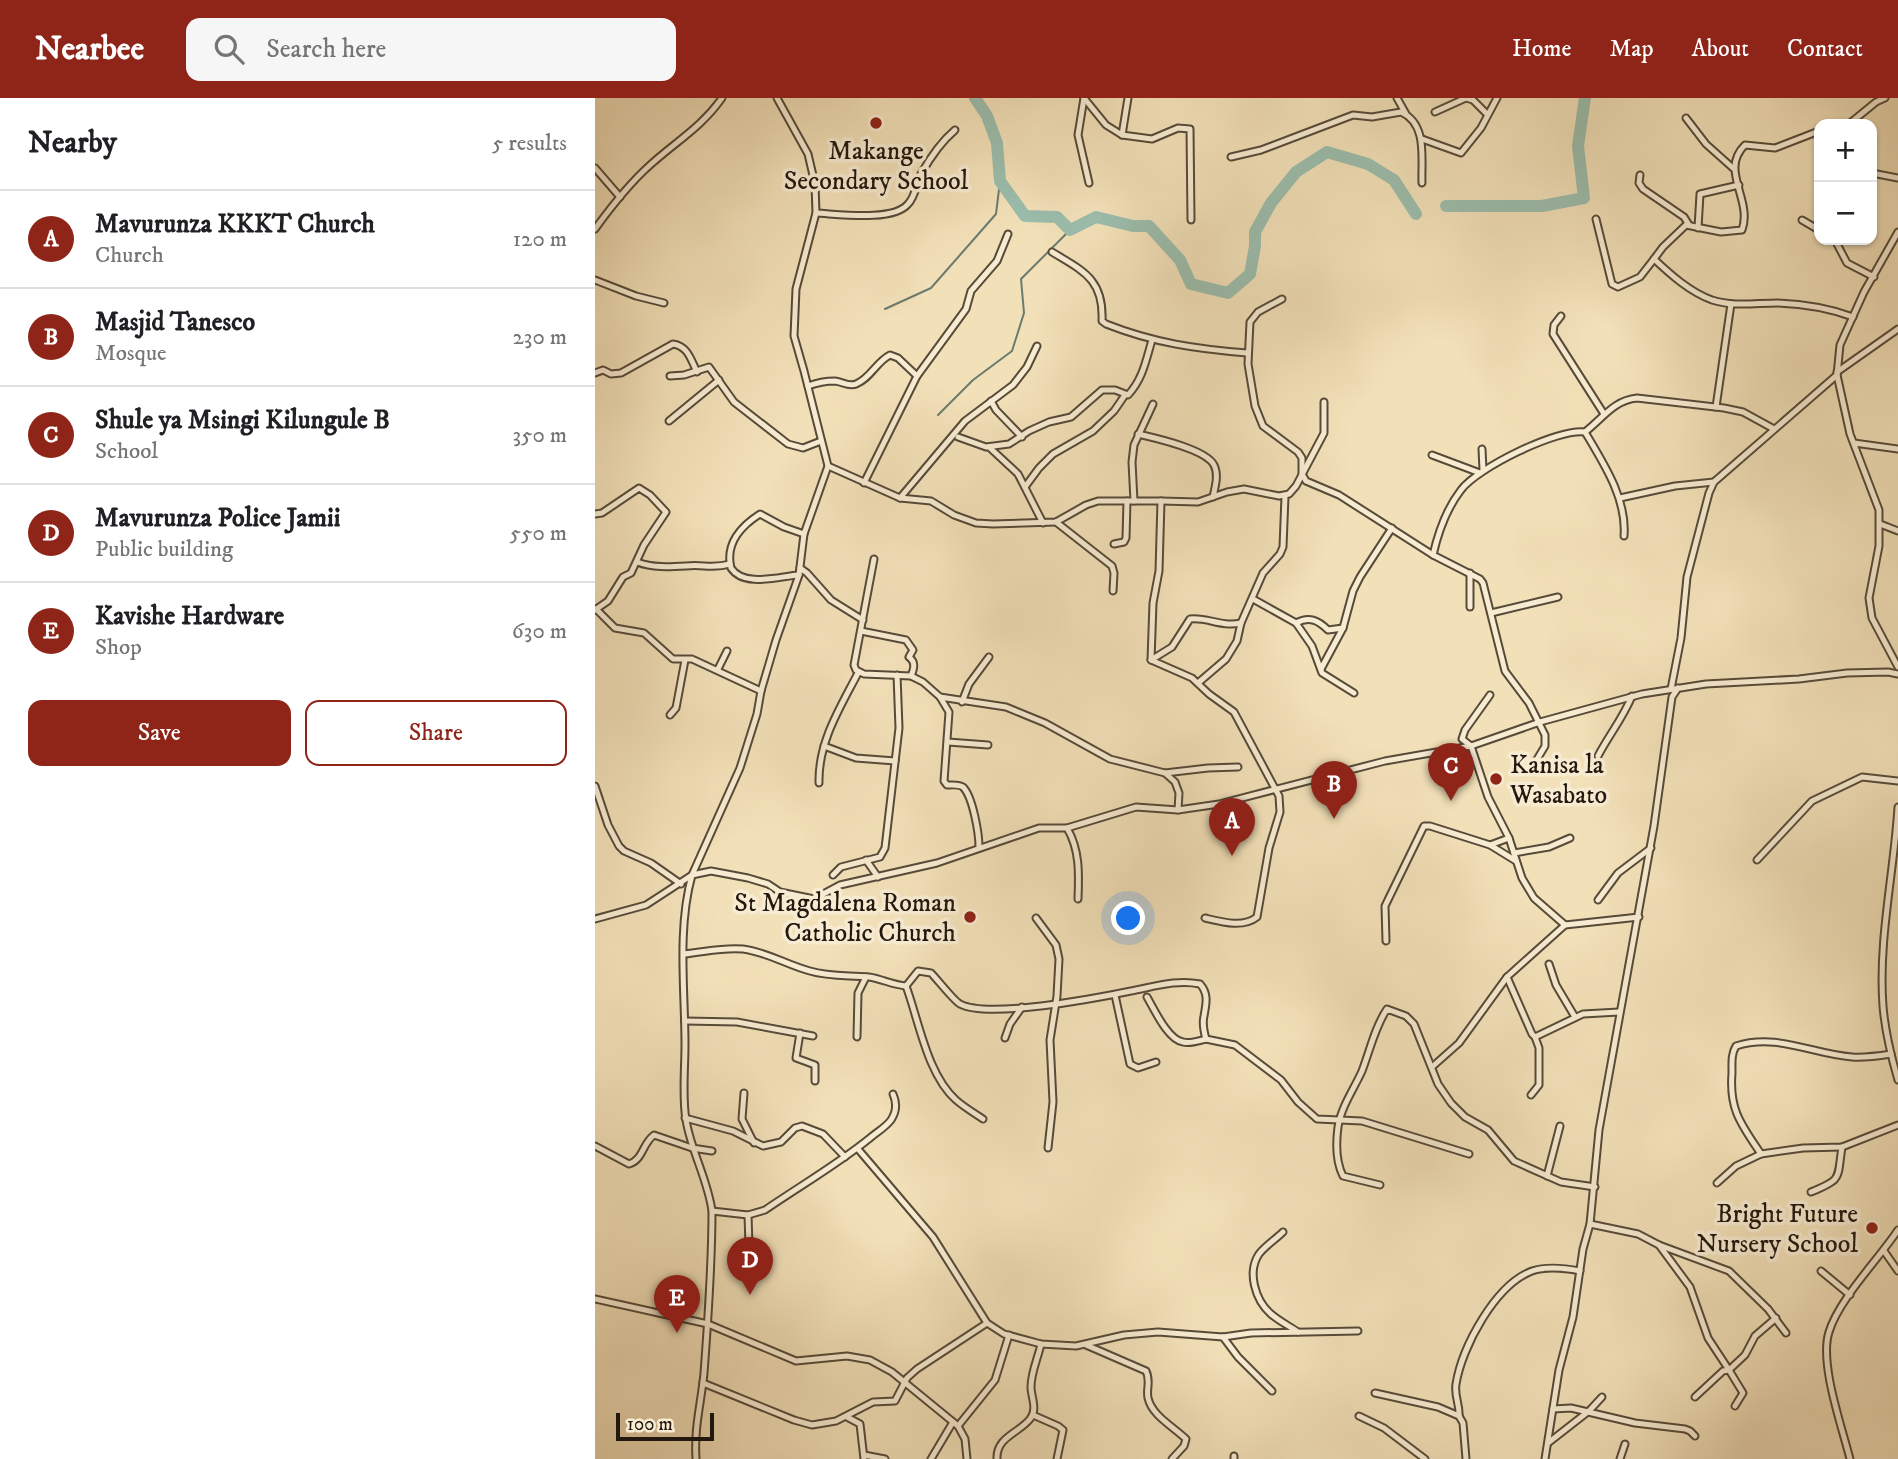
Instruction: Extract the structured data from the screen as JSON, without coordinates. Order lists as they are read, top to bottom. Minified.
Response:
{"places":["Makange Secondary School","Kanisa la Wasabato","St Magdalena Roman Catholic Church","Bright Future Nursery School"],"scale_bar":"100 m","page":{"header":"Nearbee","search":"Search here","nav":["Home","Map","About","Contact"],"heading":["Nearby","5 results"],"map_buttons":["+","−"],"list":[{"mark":"A","name":"Mavurunza KKKT Church","note":"Church","value":"120 m"},{"mark":"B","name":"Masjid Tanesco","note":"Mosque","value":"230 m"},{"mark":"C","name":"Shule ya Msingi Kilungule B","note":"School","value":"350 m"},{"mark":"D","name":"Mavurunza Police Jamii","note":"Public building","value":"550 m"},{"mark":"E","name":"Kavishe Hardware","note":"Shop","value":"630 m"}],"buttons":["Save","Share"],"pins":["C","B","A","D","E"],"scale":"100 m"}}
